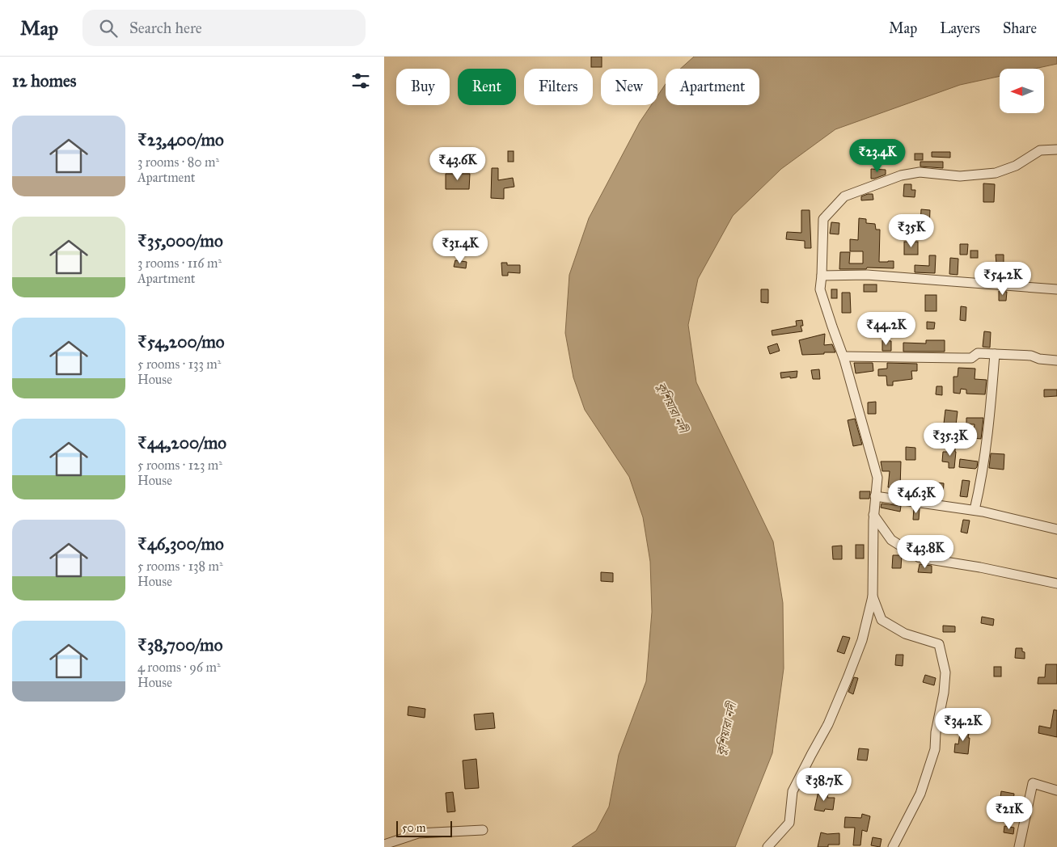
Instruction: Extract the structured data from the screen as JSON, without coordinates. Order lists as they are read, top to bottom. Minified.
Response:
{"water":["কুশিয়ারা নদী"],"scale_bar":"50 m","north":"left","page":{"header":"Map","search":"Search here","nav":["Map","Layers","Share"],"heading":"12 homes","chip":["Buy","Rent","Filters","New","Apartment"],"list":[{"name":"₹23,400/mo","note":"3 rooms · 80 m² · Apartment"},{"name":"₹35,000/mo","note":"3 rooms · 116 m² · Apartment"},{"name":"₹54,200/mo","note":"5 rooms · 133 m² · House"},{"name":"₹44,200/mo","note":"5 rooms · 123 m² · House"},{"name":"₹46,300/mo","note":"5 rooms · 138 m² · House"},{"name":"₹38,700/mo","note":"4 rooms · 96 m² · House"}],"price":["₹23.4K","₹43.6K","₹35K","₹31.4K","₹54.2K","₹44.2K","₹35.3K","₹46.3K","₹43.8K","₹34.2K","₹38.7K","₹21K"],"scale":"50 m"}}
